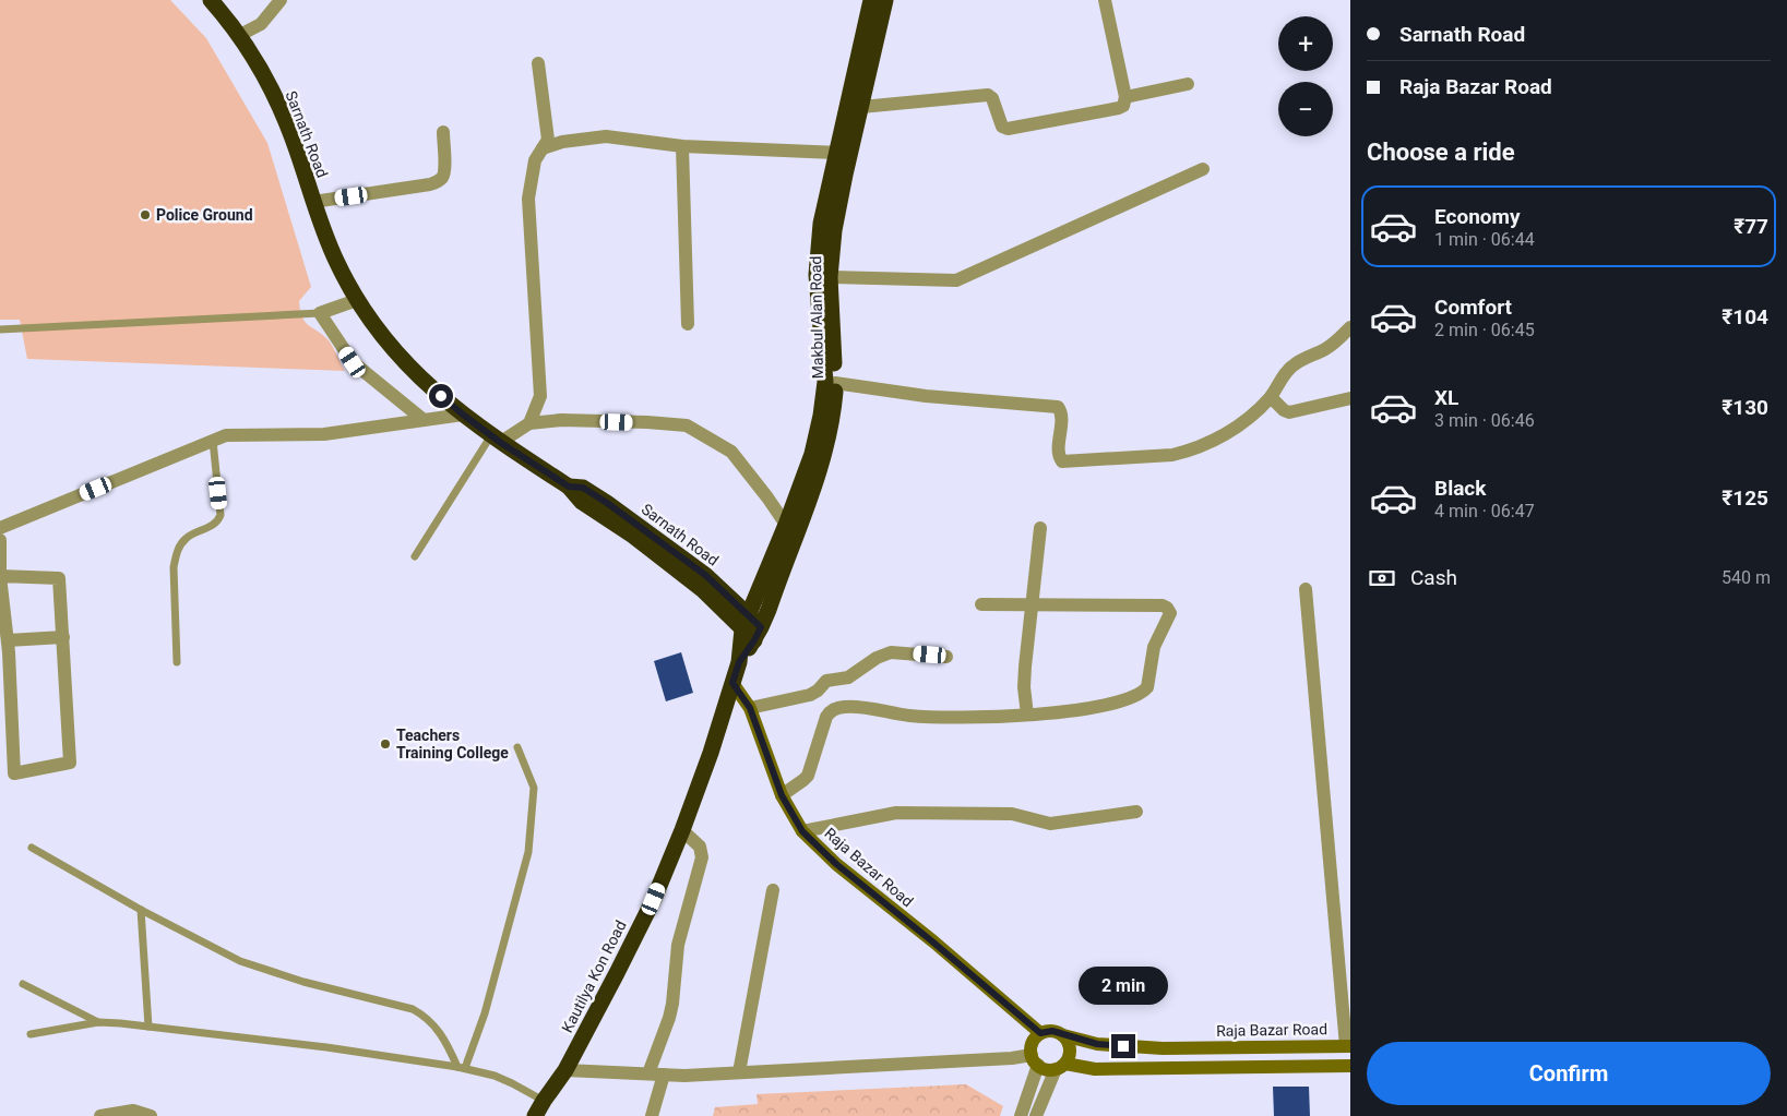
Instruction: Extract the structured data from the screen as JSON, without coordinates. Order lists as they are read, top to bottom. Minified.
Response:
{"streets":{"highway":["Sarnath Road","Makbul Alan Road","Kautilya Kon Road"],"street":["Raja Bazar Road"]},"crossings":[["Sarnath Road","Makbul Alan Road"],["Sarnath Road","Kautilya Kon Road"],["Makbul Alan Road","Kautilya Kon Road"],["Raja Bazar Road","Kautilya Kon Road"]],"places":["Police Ground","Teachers Training College"],"page":{"banner":["Sarnath Road","Raja Bazar Road"],"map_buttons":["+","−"],"heading":"Choose a ride","list":[{"name":"Economy","note":"1 min · 06:44","value":"₹77"},{"name":"Comfort","note":"2 min · 06:45","value":"₹104"},{"name":"XL","note":"3 min · 06:46","value":"₹130"},{"name":"Black","note":"4 min · 06:47","value":"₹125"}],"pay":["Cash","540 m"],"bubble":"2 min","buttons":"Confirm"}}
